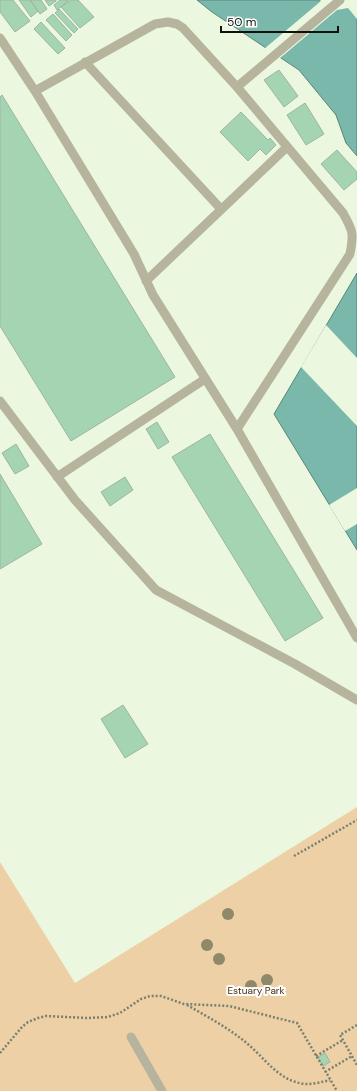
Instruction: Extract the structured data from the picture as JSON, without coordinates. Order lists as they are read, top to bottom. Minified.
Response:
{"parks":["Estuary Park"],"scale_bar":"50 m"}
